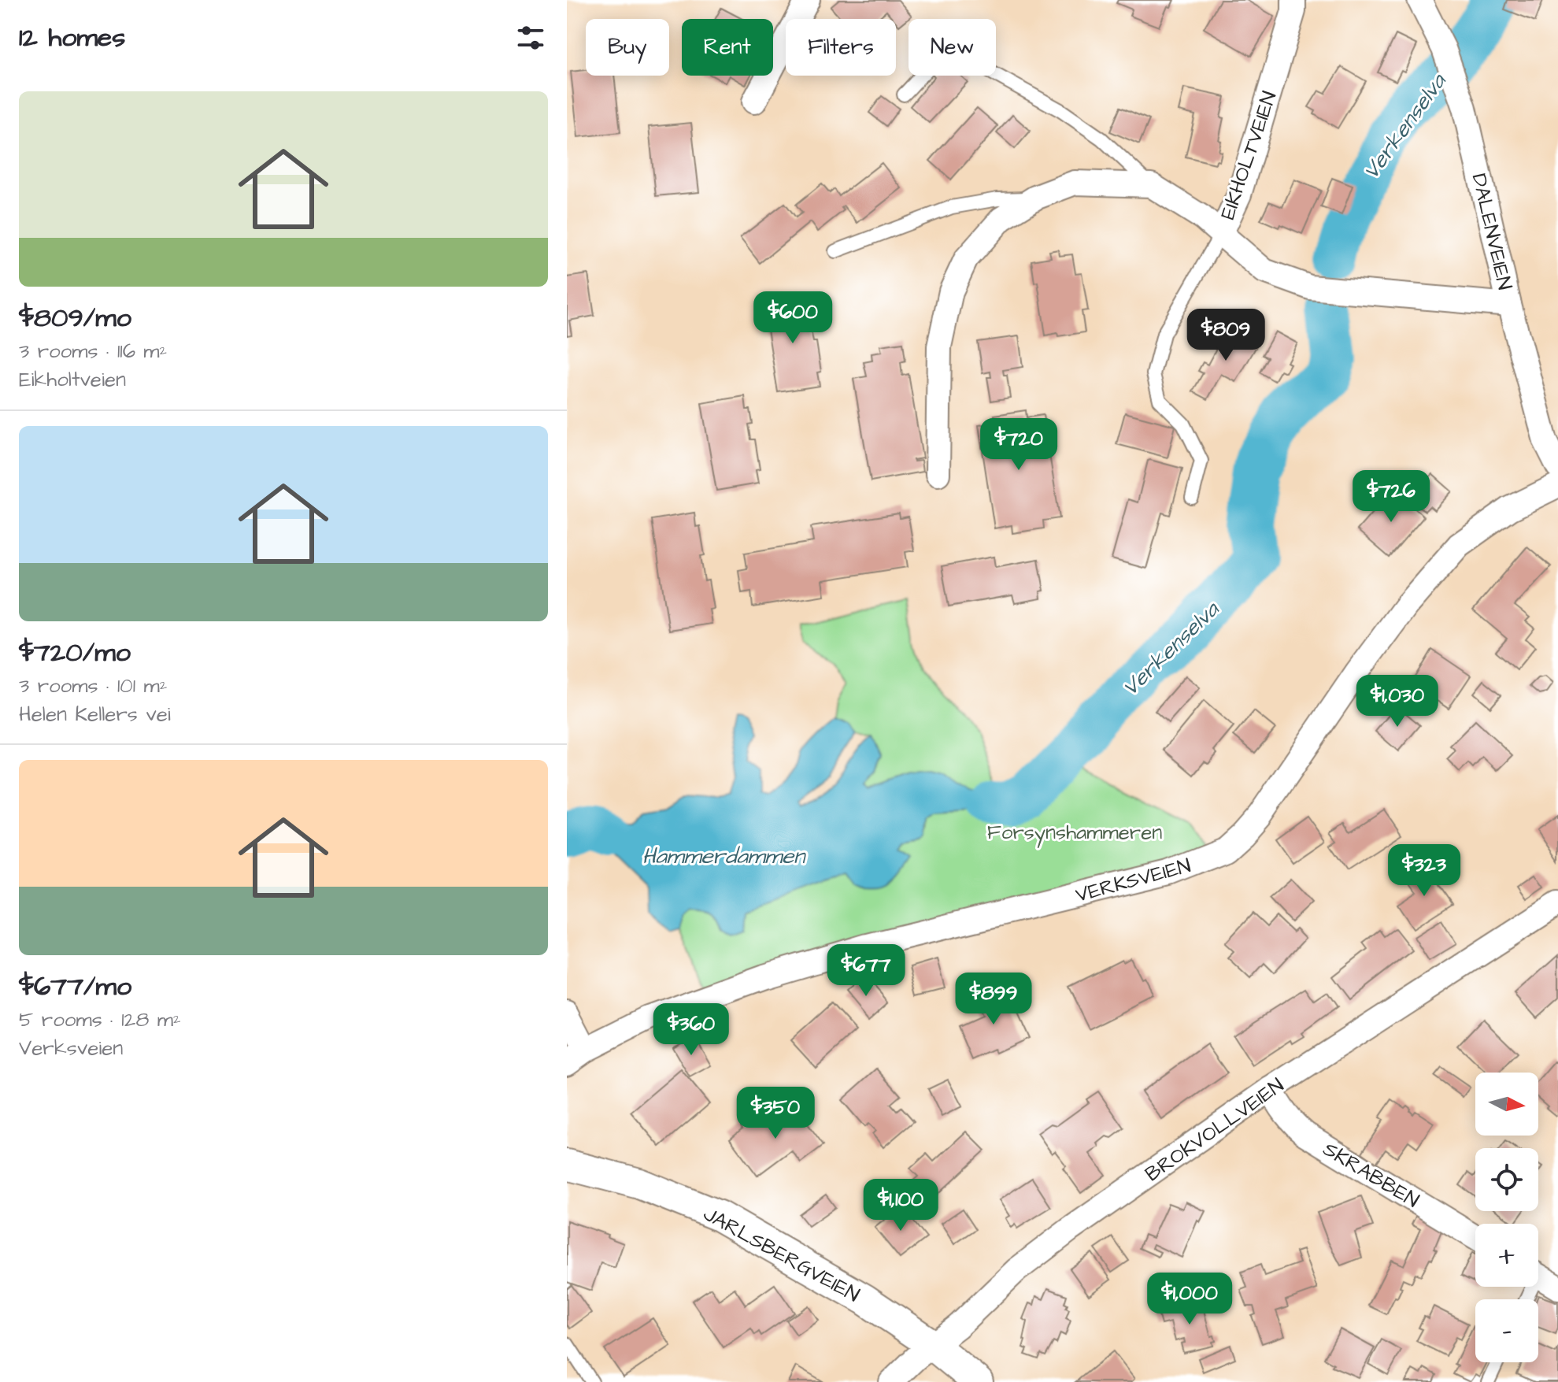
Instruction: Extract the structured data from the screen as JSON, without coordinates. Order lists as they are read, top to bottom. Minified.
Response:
{"streets":{"street":["EIKHOLTVEIEN","DALENVEIEN","VERKSVEIEN","BROKVOLLVEIEN","SKRABBEN","JARLSBERGVEIEN"]},"crossings":[["EIKHOLTVEIEN","DALENVEIEN"],["BROKVOLLVEIEN","SKRABBEN"],["BROKVOLLVEIEN","JARLSBERGVEIEN"]],"water":["Verkenselva","Hammerdammen"],"parks":["Forsynshammeren"],"north":"right","page":{"heading":"12 homes","chip":["Buy","Rent","Filters","New"],"list":[{"name":"$809/mo","note":"3 rooms · 116 m² · Eikholtveien"},{"name":"$720/mo","note":"3 rooms · 101 m² · Helen Kellers vei"},{"name":"$677/mo","note":"5 rooms · 128 m² · Verksveien"}],"price":["$600","$809","$720","$726","$1,030","$323","$677","$899","$360","$350","$1,100","$1,000"],"map_buttons":["+","−"]}}
